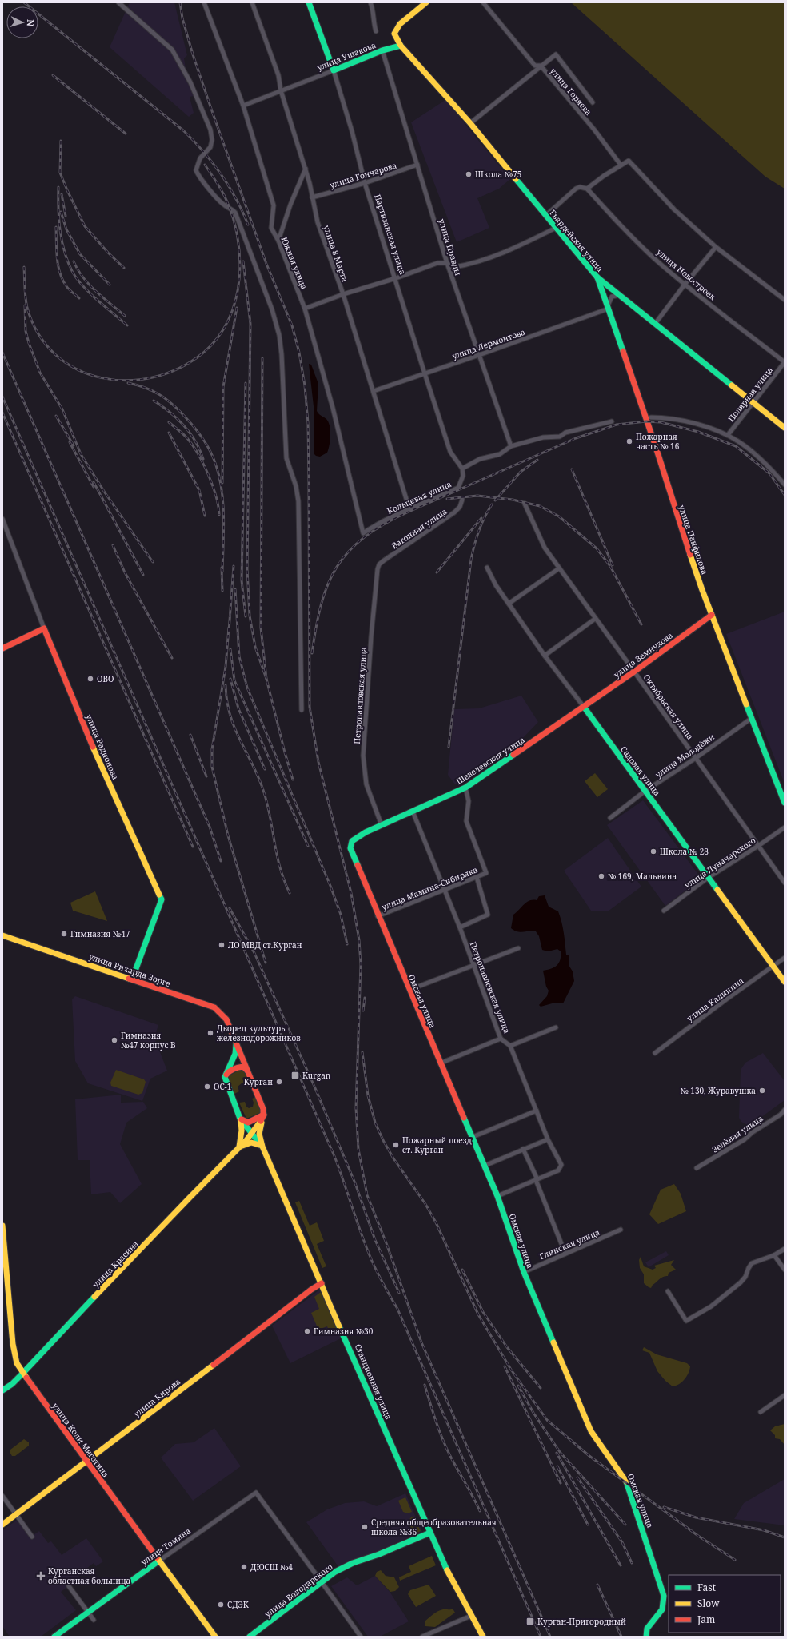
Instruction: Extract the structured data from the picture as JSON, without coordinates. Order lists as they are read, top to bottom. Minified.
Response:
{"streets":{"main road":["улица Ушакова","Партизанская улица","Гвардейская улица","улица Панфилова","улица Земнухова","улица Радионова","Шевелевская улица","Садовая улица","улица Рихарда Зорге","Омская улица","улица Красина","Станционная улица","улица Кирова","улица Коли Мяготина","улица Томина","улица Володарского"],"street":["улица Горяева","улица Гончарова","улица Правды","улица 8 Марта","Южная улица","улица Новостроек","улица Лермонтова","Полярная улица","Кольцевая улица","Вагонная улица","Петропавловская улица","Октябрьская улица","улица Молодёжи","улица Луначарского","улица Мамина-Сибиряка","улица Калинина","Зелёная улица","Глинская улица"]},"crossings":[["улица Ушакова","Партизанская улица"],["улица Ушакова","Гвардейская улица"],["улица Ушакова","улица Правды"],["улица Ушакова","улица 8 Марта"],["улица Ушакова","Южная улица"],["улица Гончарова","Партизанская улица"],["улица Гончарова","улица Правды"],["улица Гончарова","улица 8 Марта"],["Партизанская улица","улица Лермонтова"],["Партизанская улица","Кольцевая улица"],["Гвардейская улица","Полярная улица"],["Гвардейская улица","улица Панфилова"],["улица Правды","улица Лермонтова"],["улица 8 Марта","улица Лермонтова"],["улица 8 Марта","Кольцевая улица"],["Южная улица","Кольцевая улица"],["улица Новостроек","Полярная улица"],["улица Лермонтова","улица Панфилова"],["Вагонная улица","Петропавловская улица"],["улица Панфилова","улица Земнухова"],["улица Панфилова","улица Молодёжи"],["улица Земнухова","Октябрьская улица"],["улица Земнухова","Шевелевская улица"],["улица Земнухова","Садовая улица"],["Петропавловская улица","Шевелевская улица"],["Петропавловская улица","улица Мамина-Сибиряка"],["Октябрьская улица","улица Молодёжи"],["Октябрьская улица","улица Луначарского"],["улица Радионова","улица Рихарда Зорге"],["улица Молодёжи","Садовая улица"],["Шевелевская улица","Садовая улица"],["Шевелевская улица","улица Мамина-Сибиряка"],["Шевелевская улица","Омская улица"],["Садовая улица","улица Луначарского"],["Садовая улица","улица Калинина"],["улица Мамина-Сибиряка","Омская улица"],["улица Рихарда Зорге","Станционная улица"],["Омская улица","Глинская улица"],["улица Красина","Станционная улица"],["улица Красина","улица Коли Мяготина"],["Станционная улица","улица Кирова"],["Станционная улица","улица Володарского"],["улица Кирова","улица Коли Мяготина"],["улица Коли Мяготина","улица Томина"],["улица Томина","улица Володарского"]],"places":{"other":["Школа №75","Пожарная часть № 16","OBO","Школа № 28","№ 169, Мальвина","Гимназия №47","ЛО МВД ст.Курган","Дворец культуры железнодорожников","Гимназия №47 корпус В","Курган","ОС-1","№ 130, Журавушка","Пожарный поезд ст. Курган","Гимназия №30","Средняя общеобразовательная школа №36","ДЮСШ №4","СДЭК"],"transit":["Kurgan","Курган-Пригородный"],"health":["Курганская областная больница"]},"legend":["Fast","Slow","Jam"],"north":"right"}
